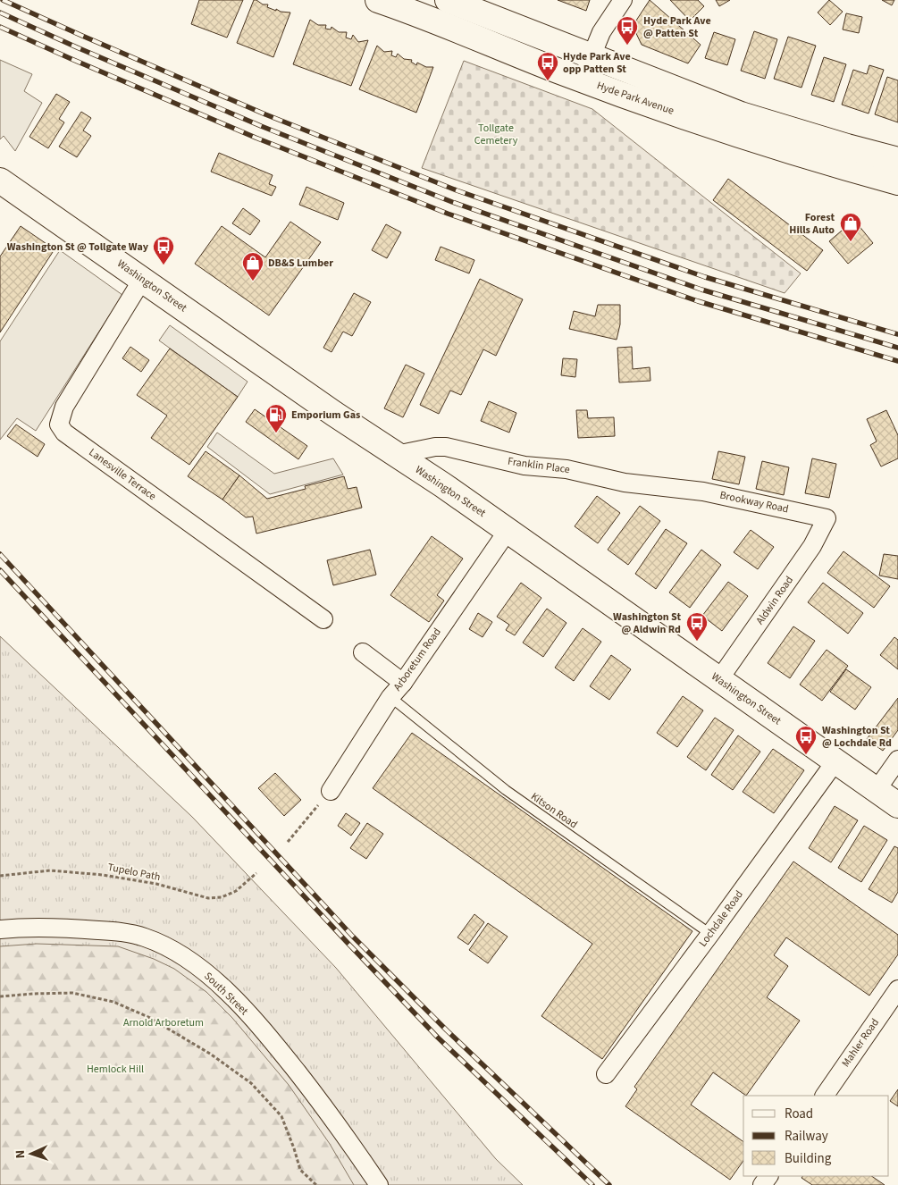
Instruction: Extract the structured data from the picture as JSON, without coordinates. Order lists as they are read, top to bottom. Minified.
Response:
{"streets":{"main road":["Hyde Park Avenue","Washington Street"],"street":["Franklin Place","Lanesville Terrace","Brookway Road","Aldwin Road","Arboretum Road","Lochdale Road","South Street","Mahler Road"],"lane":["Kitson Road"],"path":["Tupelo Path"]},"crossings":[["Washington Street","Franklin Place"],["Washington Street","Lanesville Terrace"],["Washington Street","Aldwin Road"],["Washington Street","Arboretum Road"],["Washington Street","Lochdale Road"],["Franklin Place","Brookway Road"],["Brookway Road","Aldwin Road"],["Arboretum Road","Kitson Road"],["Kitson Road","Lochdale Road"]],"parks":["Tollgate Cemetery","Arnold Arboretum","Hemlock Hill"],"places":{"bus stop":["Hyde Park Ave @ Patten St","Hyde Park Ave opp Patten St","Washington St @ Tollgate Way","Washington St @ Aldwin Rd","Washington St @ Lochdale Rd"],"shop":["Forest Hills Auto","DB&S Lumber"],"fuel station":["Emporium Gas"]},"legend":["Road","Railway","Building"],"north":"left"}
